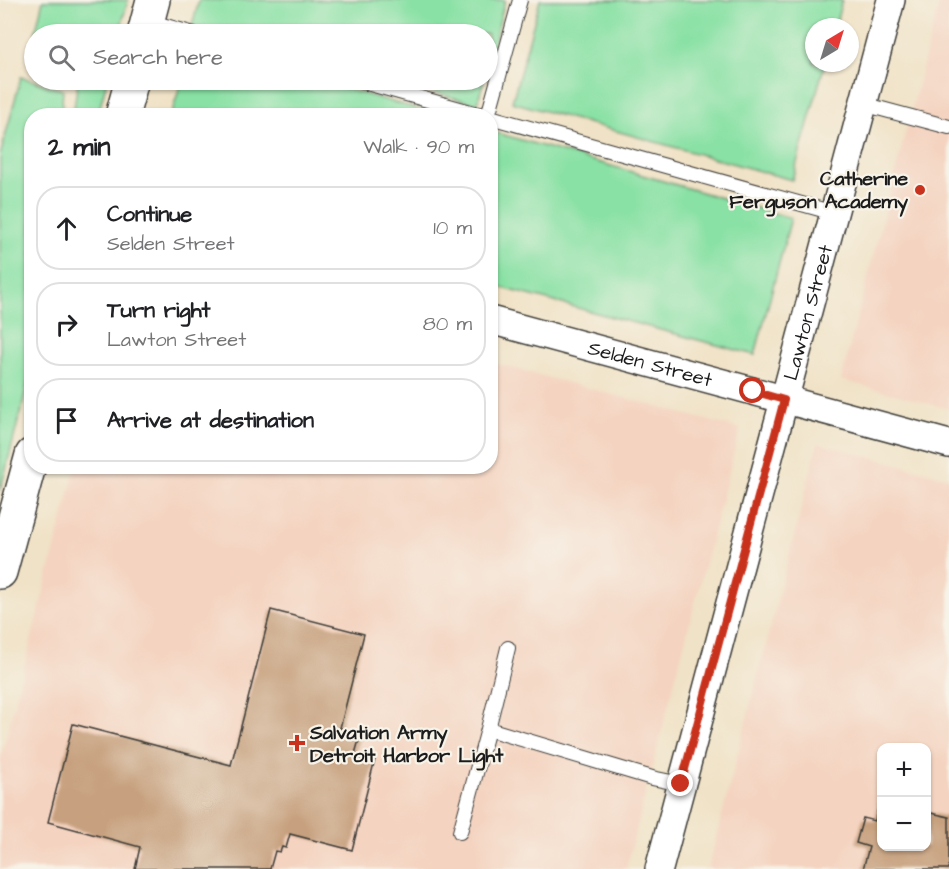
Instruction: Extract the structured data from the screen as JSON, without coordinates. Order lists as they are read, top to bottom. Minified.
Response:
{"streets":{"street":["Lawton Street","Selden Street"]},"crossings":[["Lawton Street","Selden Street"]],"places":{"other":["Catherine Ferguson Academy"],"health":["Salvation Army Detroit Harbor Light"]},"north":"top right","page":{"search":"Search here","heading":["2 min","Walk · 90 m"],"list":[["Continue","Selden Street","10 m"],["Turn right","Lawton Street","80 m"],"Arrive at destination"],"map_buttons":["+","−"]}}
